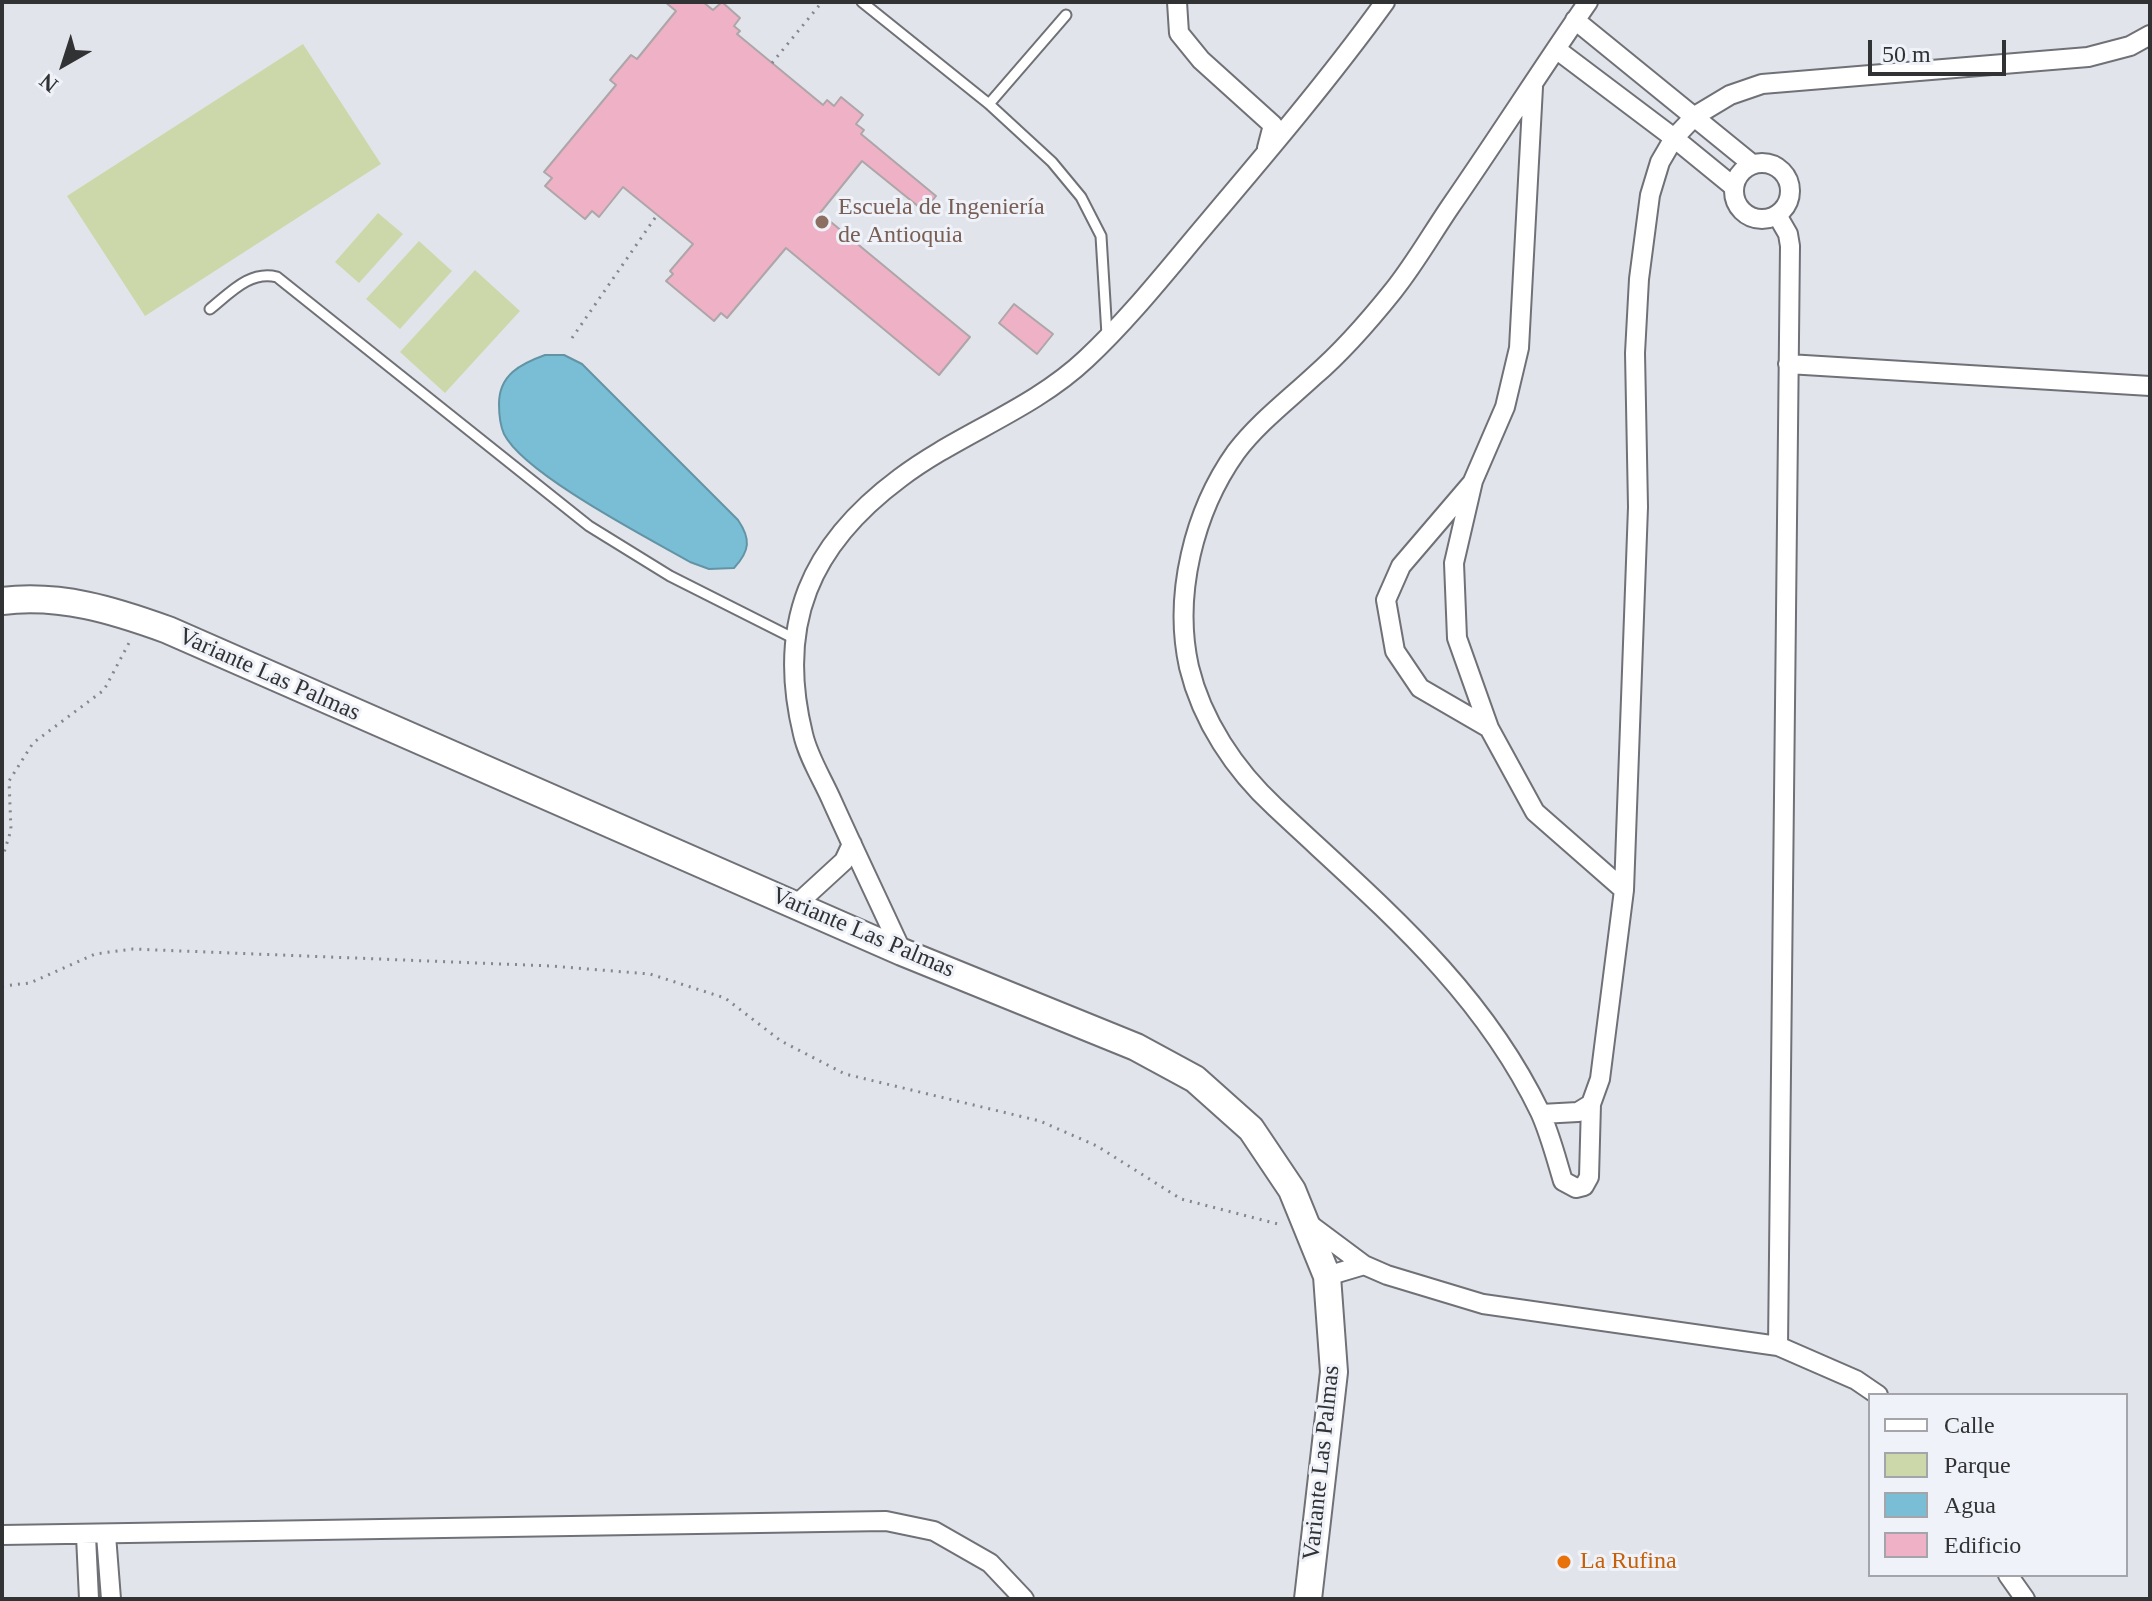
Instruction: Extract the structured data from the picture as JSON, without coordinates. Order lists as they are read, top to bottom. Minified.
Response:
{"streets":{"main road":["Variante Las Palmas"]},"places":["Escuela de Ingeniería de Antioquia","La Rufina"],"legend":["Calle","Parque","Agua","Edificio"],"scale_bar":"50 m","north":"bottom left"}
